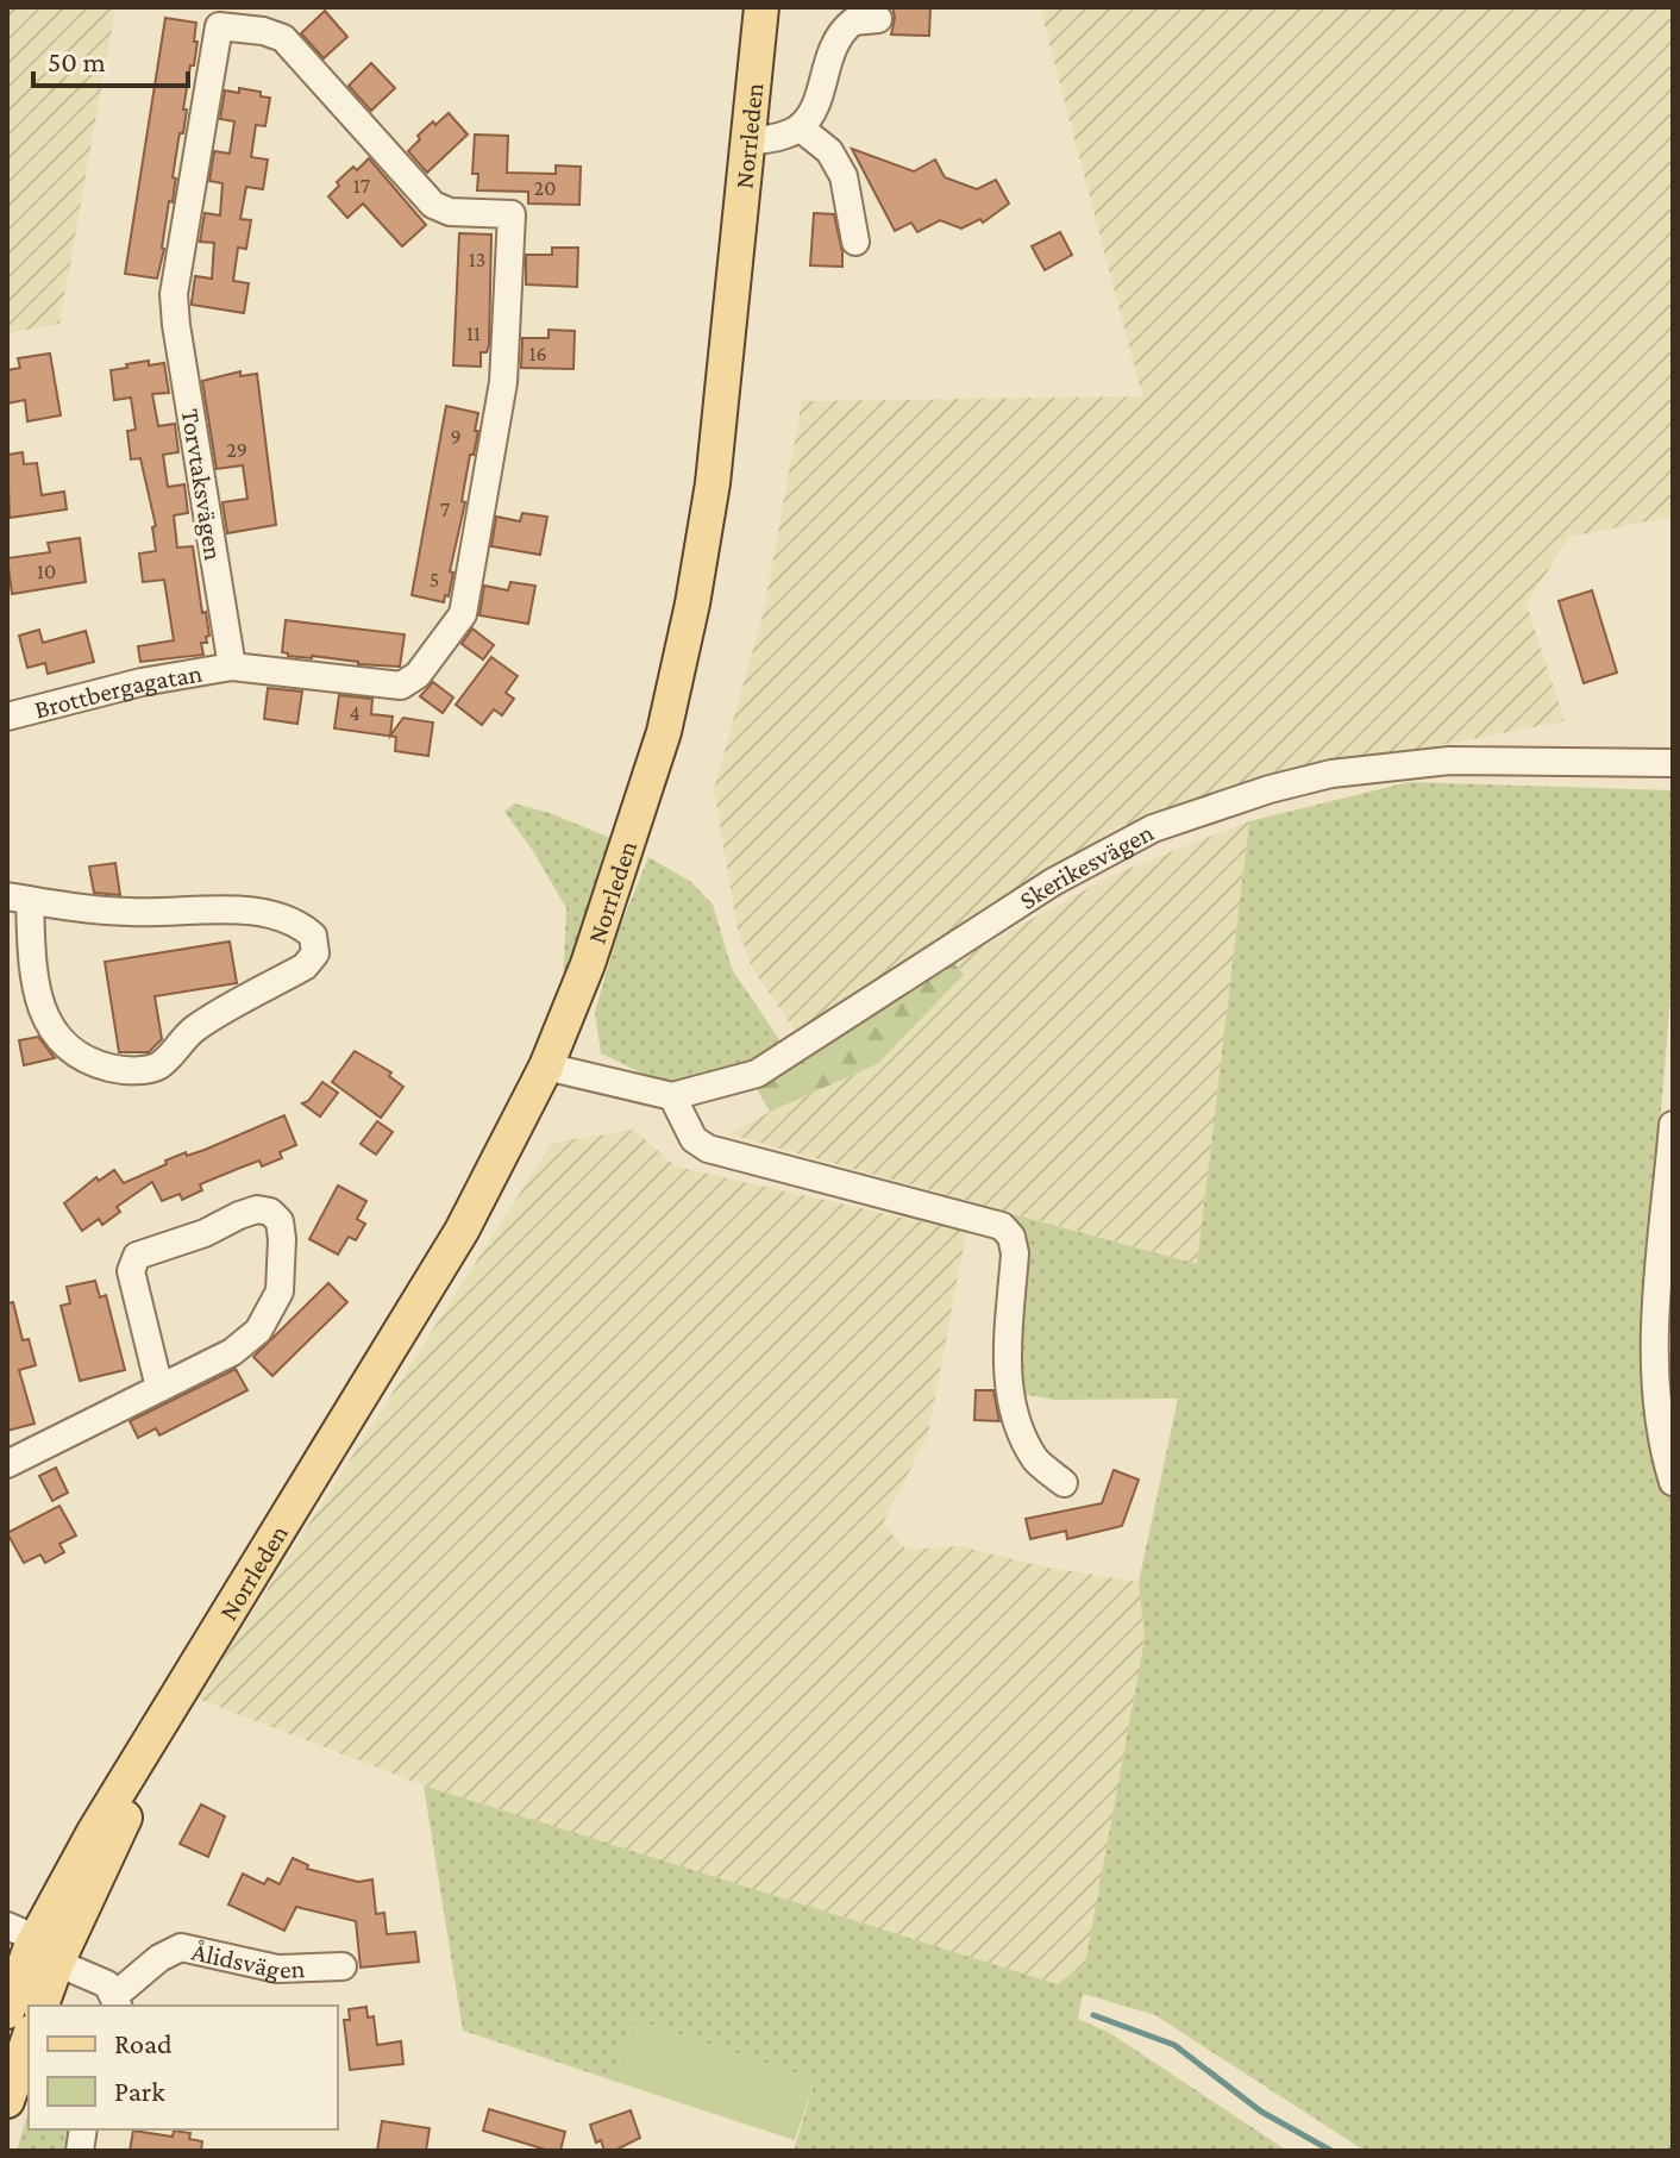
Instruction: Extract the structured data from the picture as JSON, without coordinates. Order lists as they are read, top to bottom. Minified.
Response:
{"streets":{"main road":["Norrleden"],"street":["Torvtaksvägen","Brottbergagatan","Skerikesvägen","Ålidsvägen"]},"crossings":[["Norrleden","Skerikesvägen"],["Torvtaksvägen","Brottbergagatan"]],"house_numbers":["17","20","13","11","16","9","29","7","10","5","4"],"legend":["Road","Park"],"scale_bar":"50 m"}
